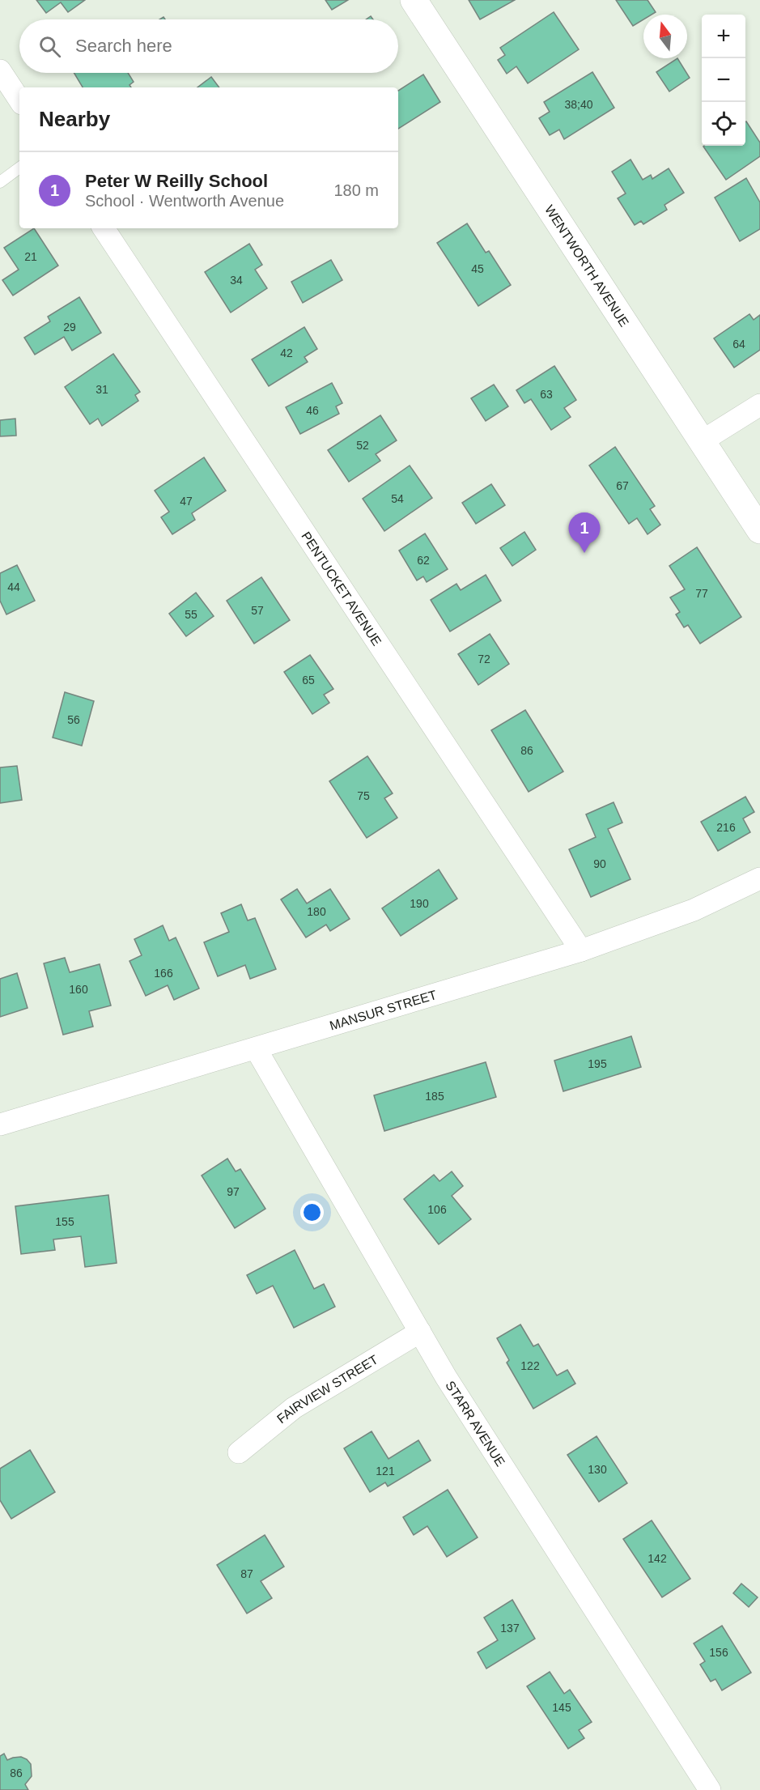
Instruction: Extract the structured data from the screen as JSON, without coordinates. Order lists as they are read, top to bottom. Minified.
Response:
{"streets":{"street":["WENTWORTH AVENUE","PENTUCKET AVENUE","MANSUR STREET","FAIRVIEW STREET","STARR AVENUE"]},"crossings":[["PENTUCKET AVENUE","MANSUR STREET"],["MANSUR STREET","STARR AVENUE"],["FAIRVIEW STREET","STARR AVENUE"]],"house_numbers":["38;40","21","45","34","29","64","42","31","63","46","52","67","54","47","62","44","77","57","55","72","65","56","86","75","216","90","190","180","166","160","195","185","97","106","155","122","130","121","142","87","137","156","145","86"],"north":"top","page":{"map_buttons":["+","−"],"search":"Search here","heading":"Nearby","list":[{"mark":"1","name":"Peter W Reilly School","note":"School · Wentworth Avenue","value":"180 m"}],"pins":"1"}}
